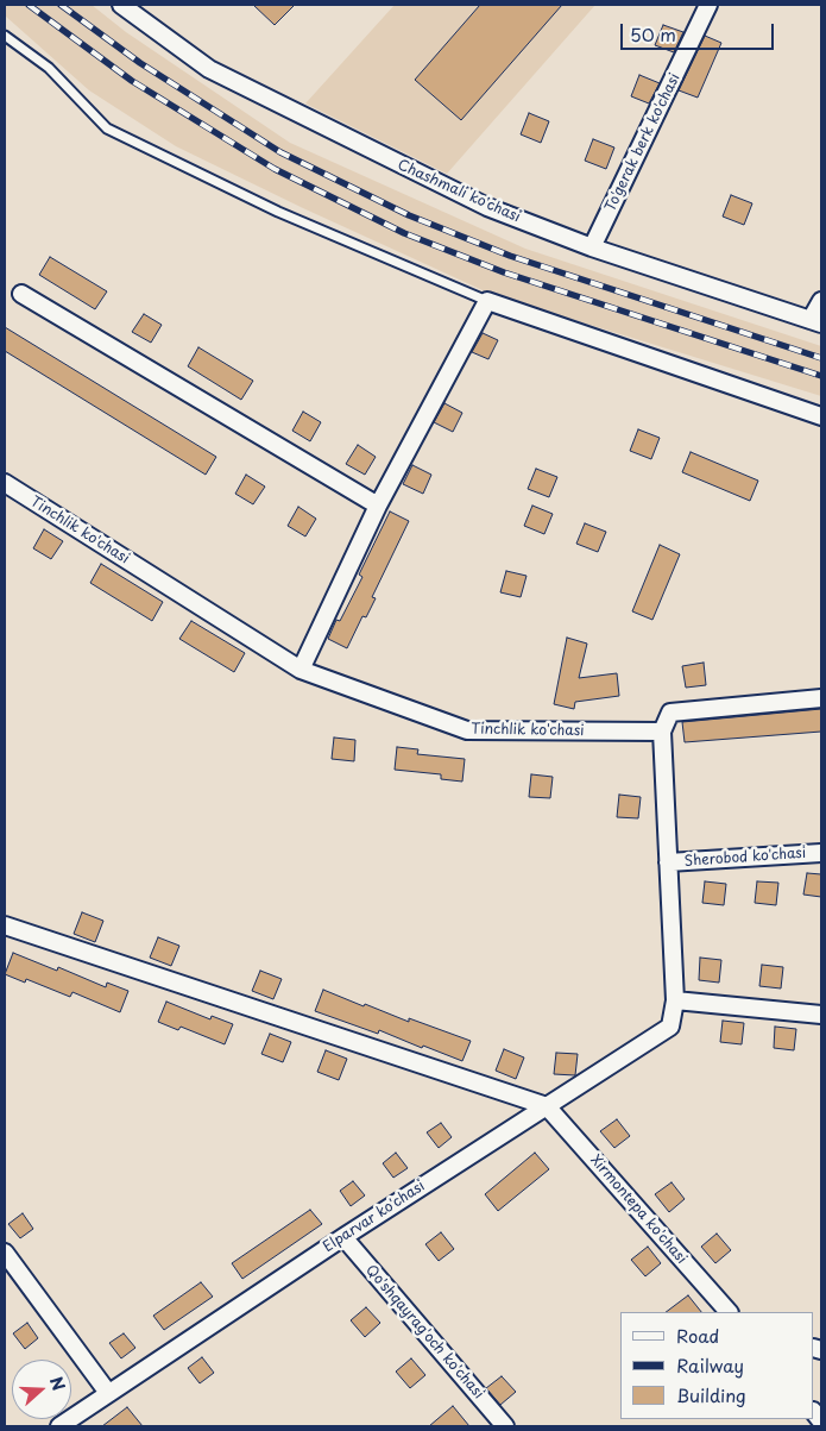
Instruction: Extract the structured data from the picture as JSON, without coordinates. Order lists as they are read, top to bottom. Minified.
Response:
{"streets":{"street":["To'gerak berk ko'chasi","Chashmali ko'chasi","Tinchlik ko'chasi","Sherobod ko'chasi","Xirmontepa ko'chasi","Elparvar ko'chasi","Qo'shqayrag'och ko'chasi"]},"crossings":[["To'gerak berk ko'chasi","Chashmali ko'chasi"],["Xirmontepa ko'chasi","Elparvar ko'chasi"],["Elparvar ko'chasi","Qo'shqayrag'och ko'chasi"]],"legend":["Road","Railway","Building"],"scale_bar":"50 m","north":"right"}
